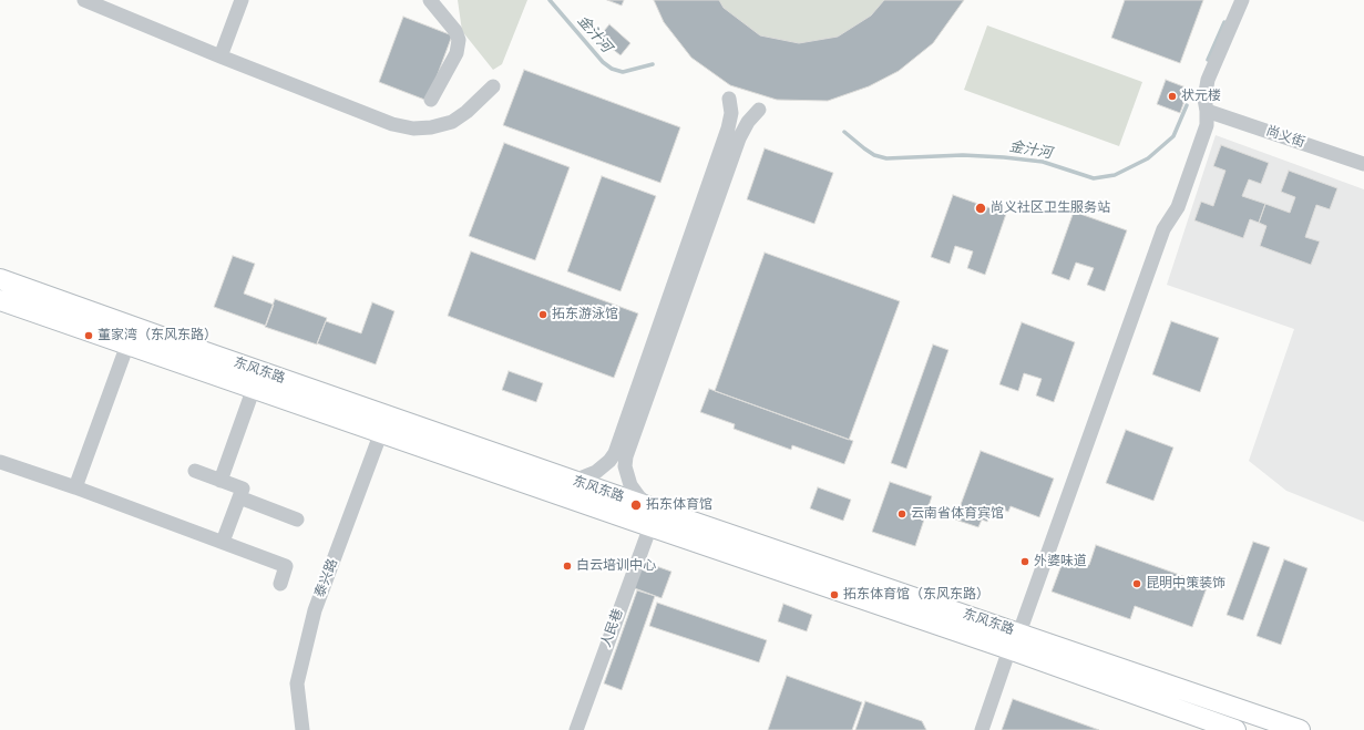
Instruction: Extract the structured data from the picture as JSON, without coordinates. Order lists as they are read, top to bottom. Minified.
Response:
{"streets":{"main road":["东风东路"],"street":["尚义街","泰兴路","人民巷"]},"crossings":[["东风东路","泰兴路"],["东风东路","人民巷"]],"water":["金汁河"],"places":["状元楼","尚义社区卫生服务站","拓东游泳馆","董家湾（东风东路）","拓东体育馆","云南省体育宾馆","外婆味道","白云培训中心","昆明中策装饰","拓东体育馆（东风东路）"]}
